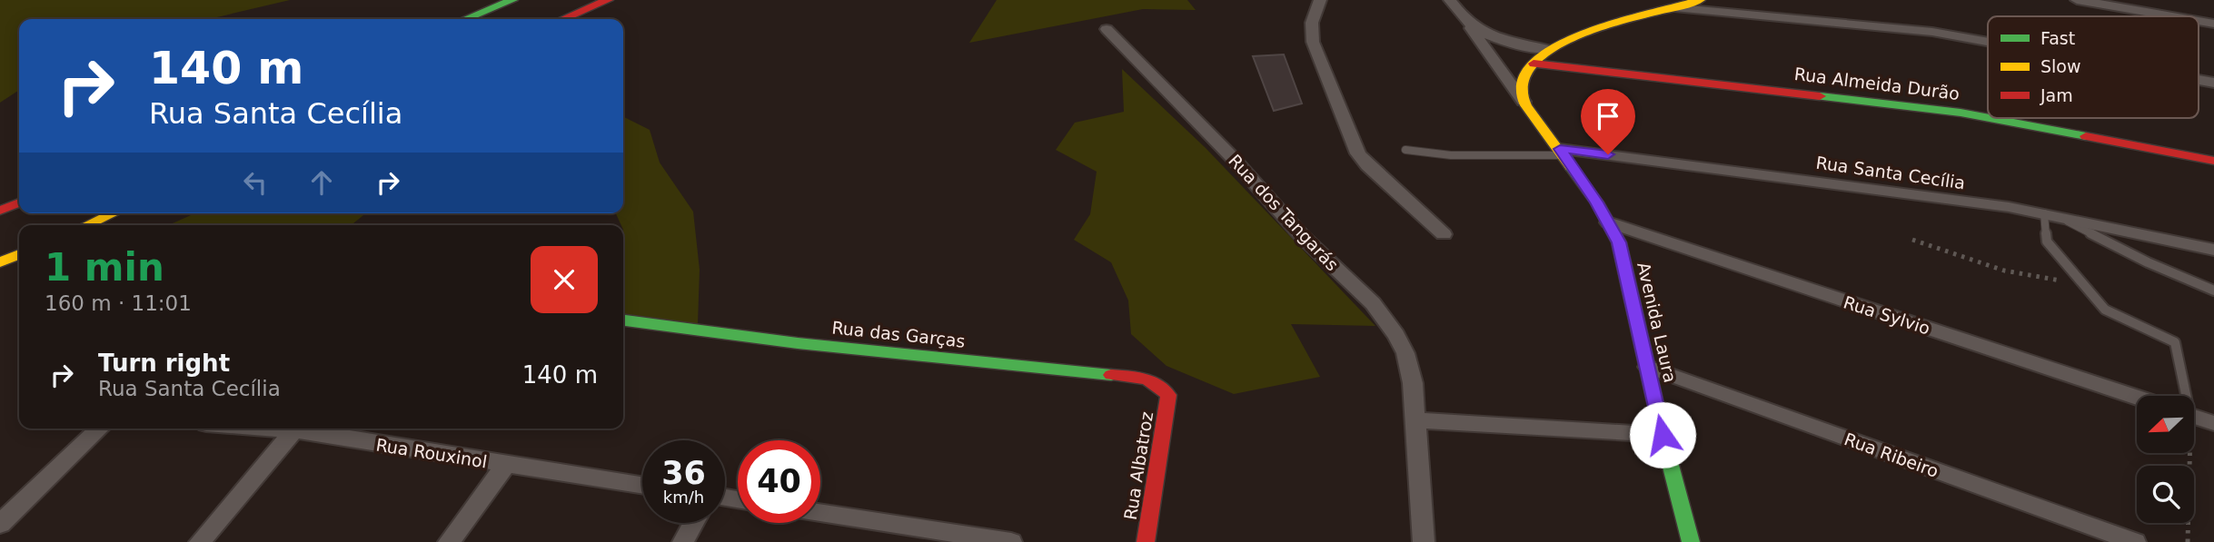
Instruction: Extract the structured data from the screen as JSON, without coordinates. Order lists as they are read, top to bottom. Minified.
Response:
{"streets":{"main road":["Rua Almeida Durão","Avenida Laura","Rua das Garças","Rua Albatroz"],"street":["Rua Santa Cecília","Rua dos Tangarás","Rua Sylvio","Rua Rouxinol","Rua Ribeiro"]},"crossings":[["Rua Santa Cecília","Avenida Laura"],["Rua Sylvio","Avenida Laura"],["Avenida Laura","Rua Ribeiro"],["Rua das Garças","Rua Albatroz"]],"legend":["Fast","Slow","Jam"],"north":"bottom left","page":{"turn":["140 m","Rua Santa Cecília"],"heading":["1 min","160 m · 11:01"],"list":[{"name":"Turn right","note":"Rua Santa Cecília","value":"140 m"}],"speed":"36 km/h","limit":"40"}}
